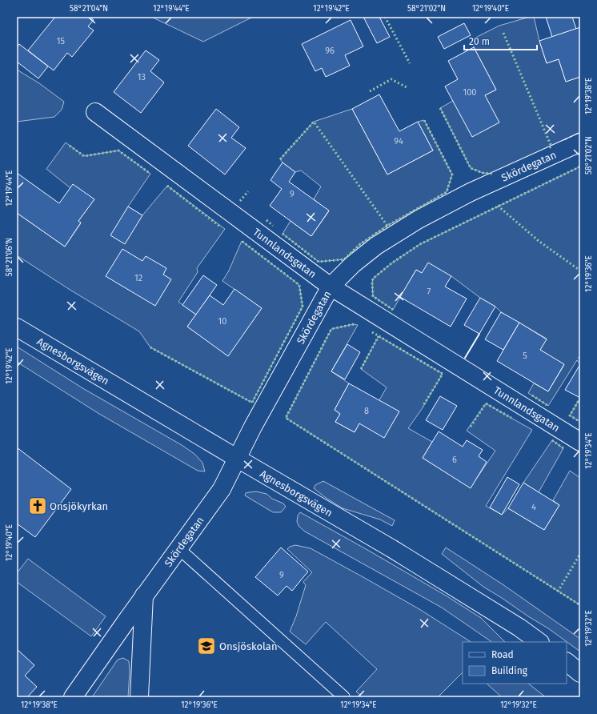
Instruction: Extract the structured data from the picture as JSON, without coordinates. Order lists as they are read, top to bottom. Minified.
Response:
{"streets":{"street":["Skördegatan","Tunnlandsgatan","Agnesborgsvägen"]},"crossings":[["Skördegatan","Tunnlandsgatan"],["Skördegatan","Agnesborgsvägen"]],"places":{"church":["Onsjökyrkan"],"school or university":["Onsjöskolan"]},"house_numbers":["15","96","13","100","94","9","12","7","10","5","8","6","4","9"],"legend":["Road","Building"],"scale_bar":"20 m","coordinates":["58°21'04\"N","12°19'44\"E","12°19'42\"E","58°21'02\"N","12°19'40\"E","12°19'38\"E","58°21'06\"N","12°19'36\"E","12°19'34\"E","12°19'32\"E"]}
